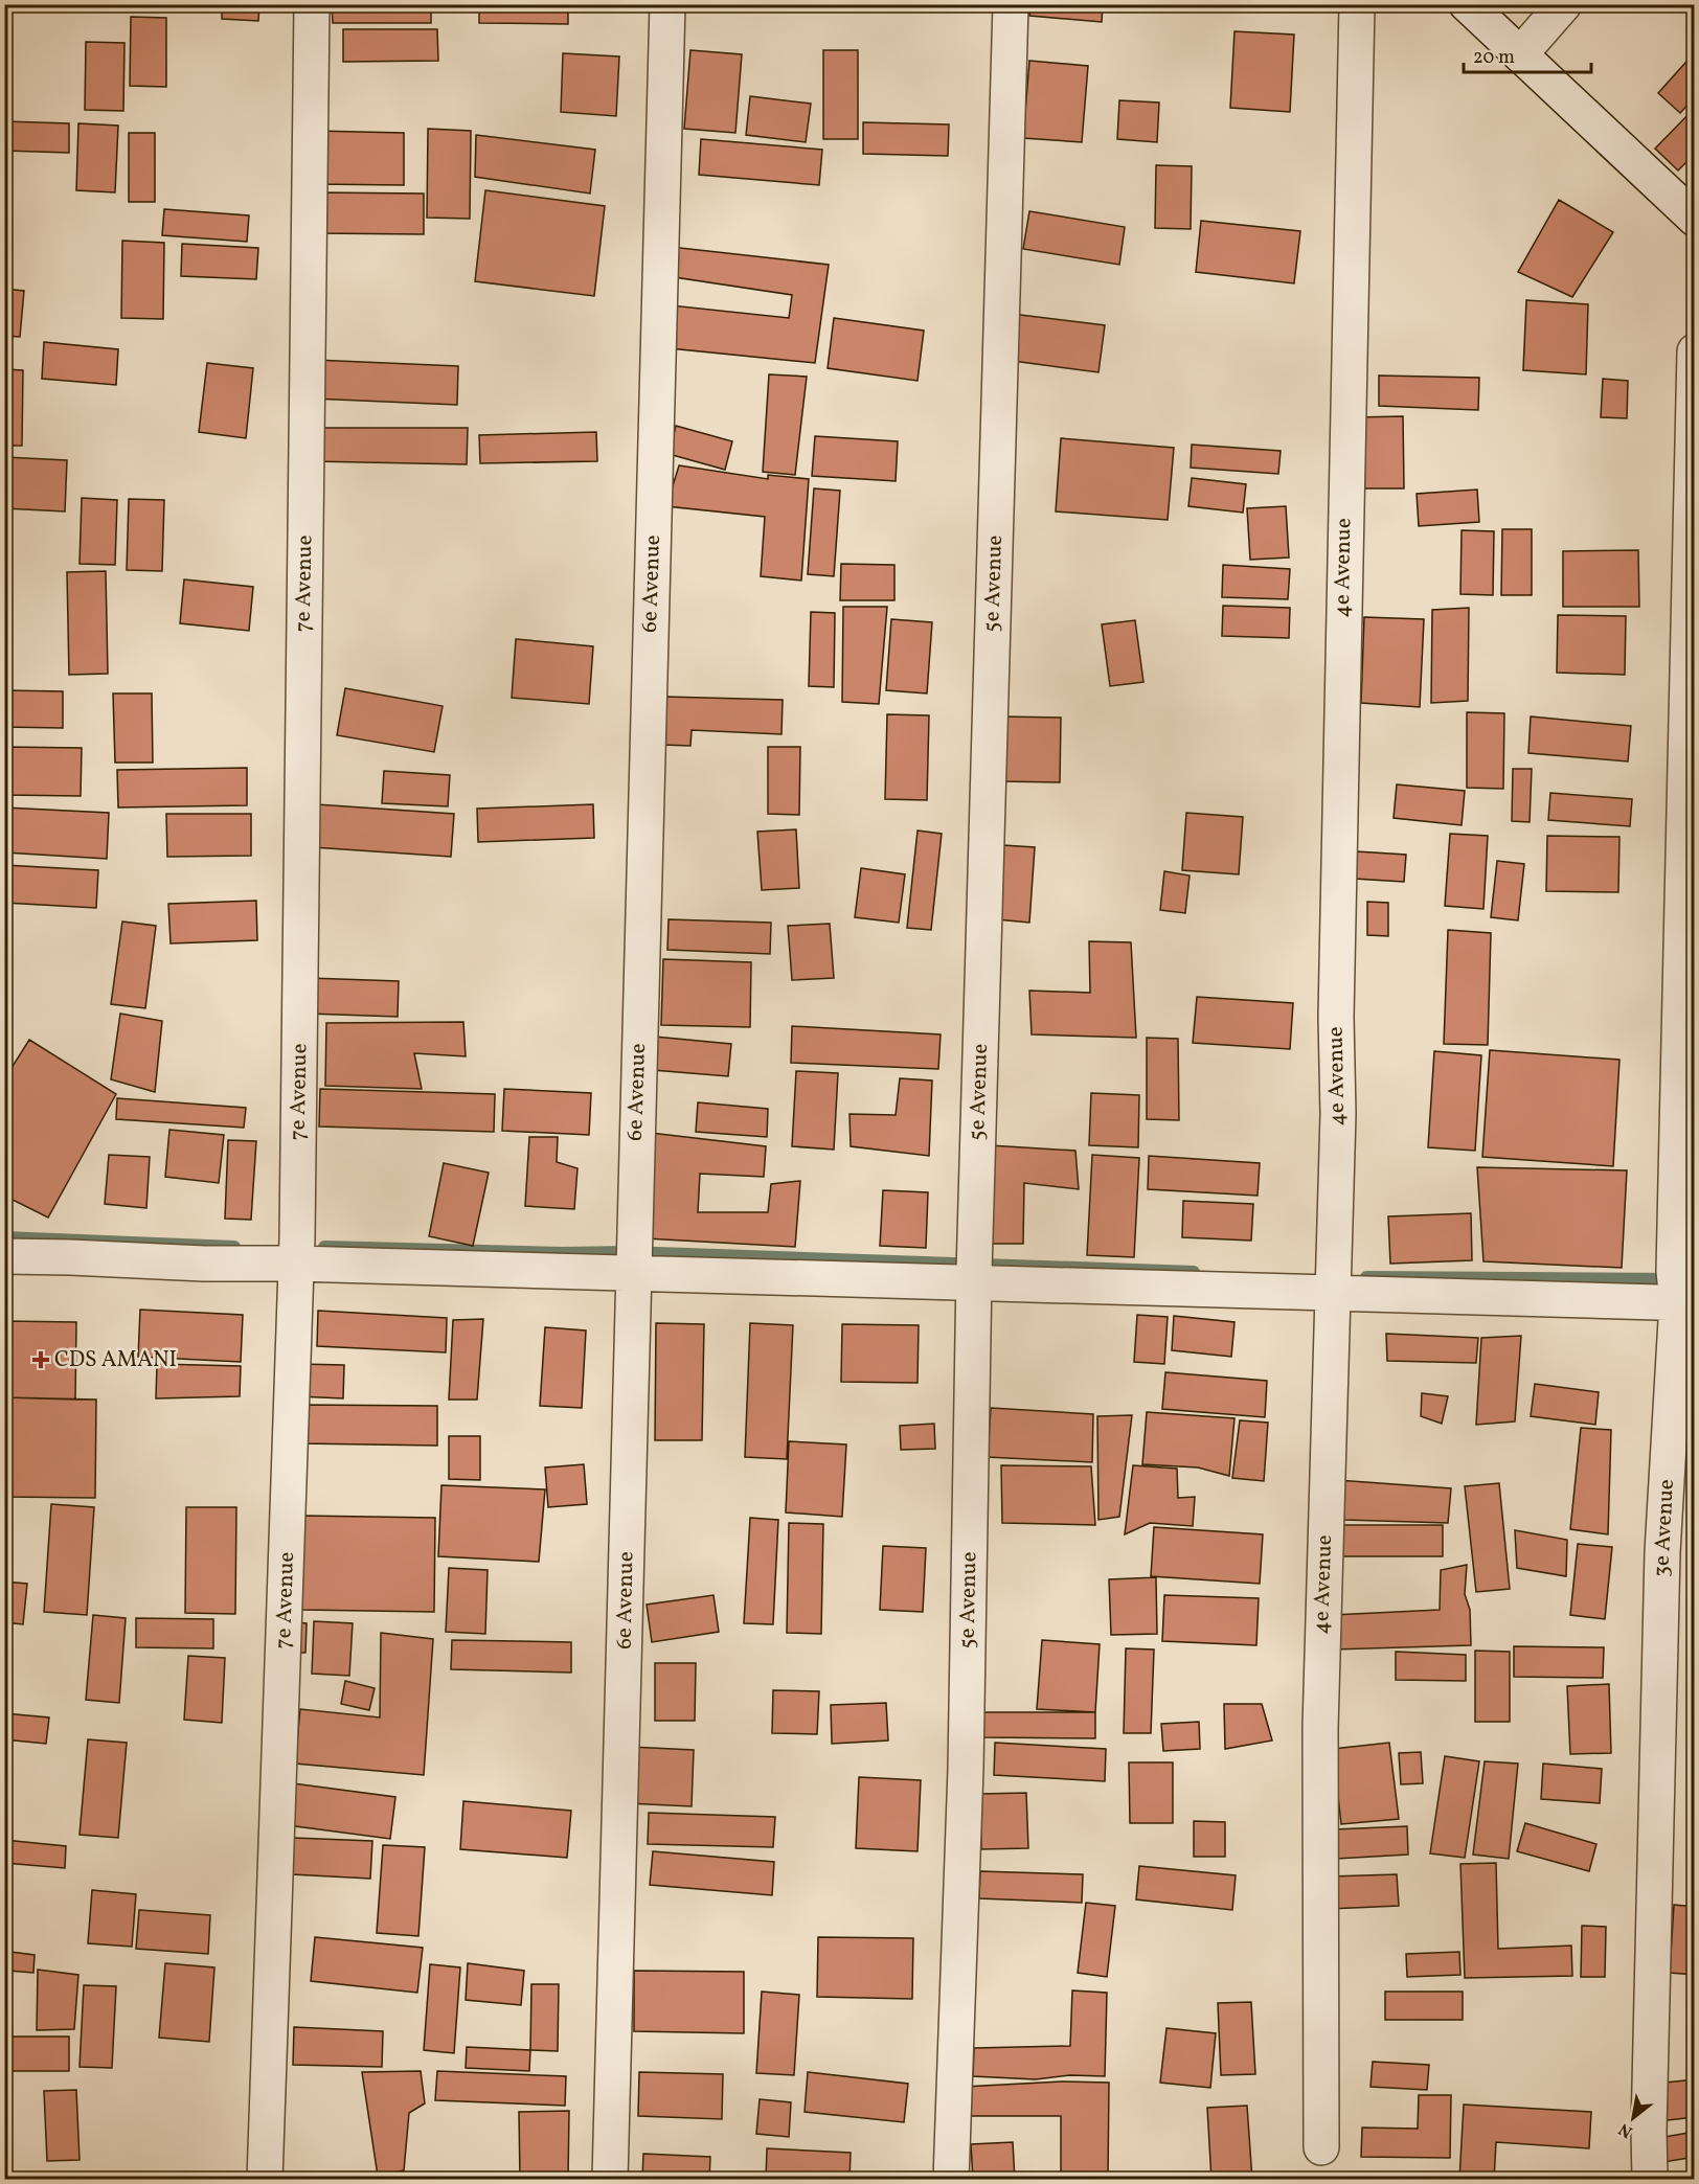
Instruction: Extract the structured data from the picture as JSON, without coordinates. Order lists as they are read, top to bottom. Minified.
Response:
{"streets":{"street":["4e Avenue","7e Avenue","6e Avenue","5e Avenue","3e Avenue"]},"places":{"health":["CDS AMANI"]},"scale_bar":"20 m","north":"bottom left"}
